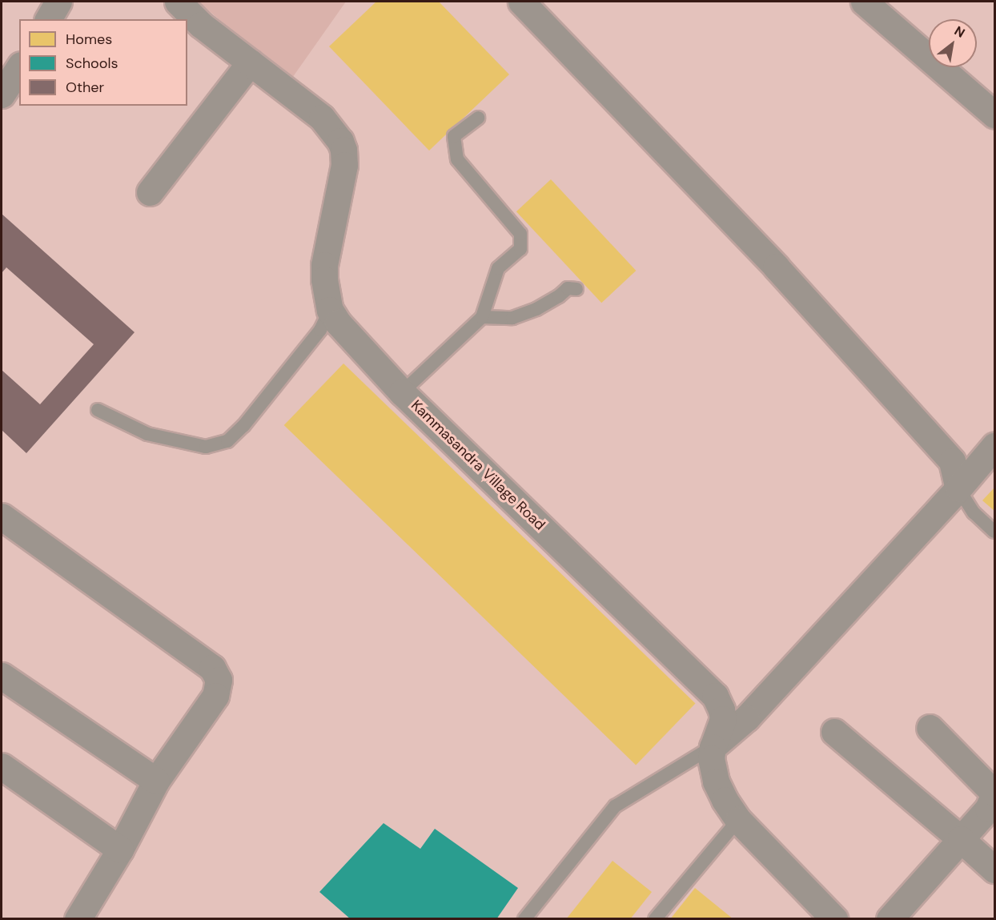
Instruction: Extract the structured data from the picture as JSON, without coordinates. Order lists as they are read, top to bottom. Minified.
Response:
{"streets":{"street":["Kammasandra Village Road"]},"legend":["Homes","Schools","Other"],"north":"top right"}
